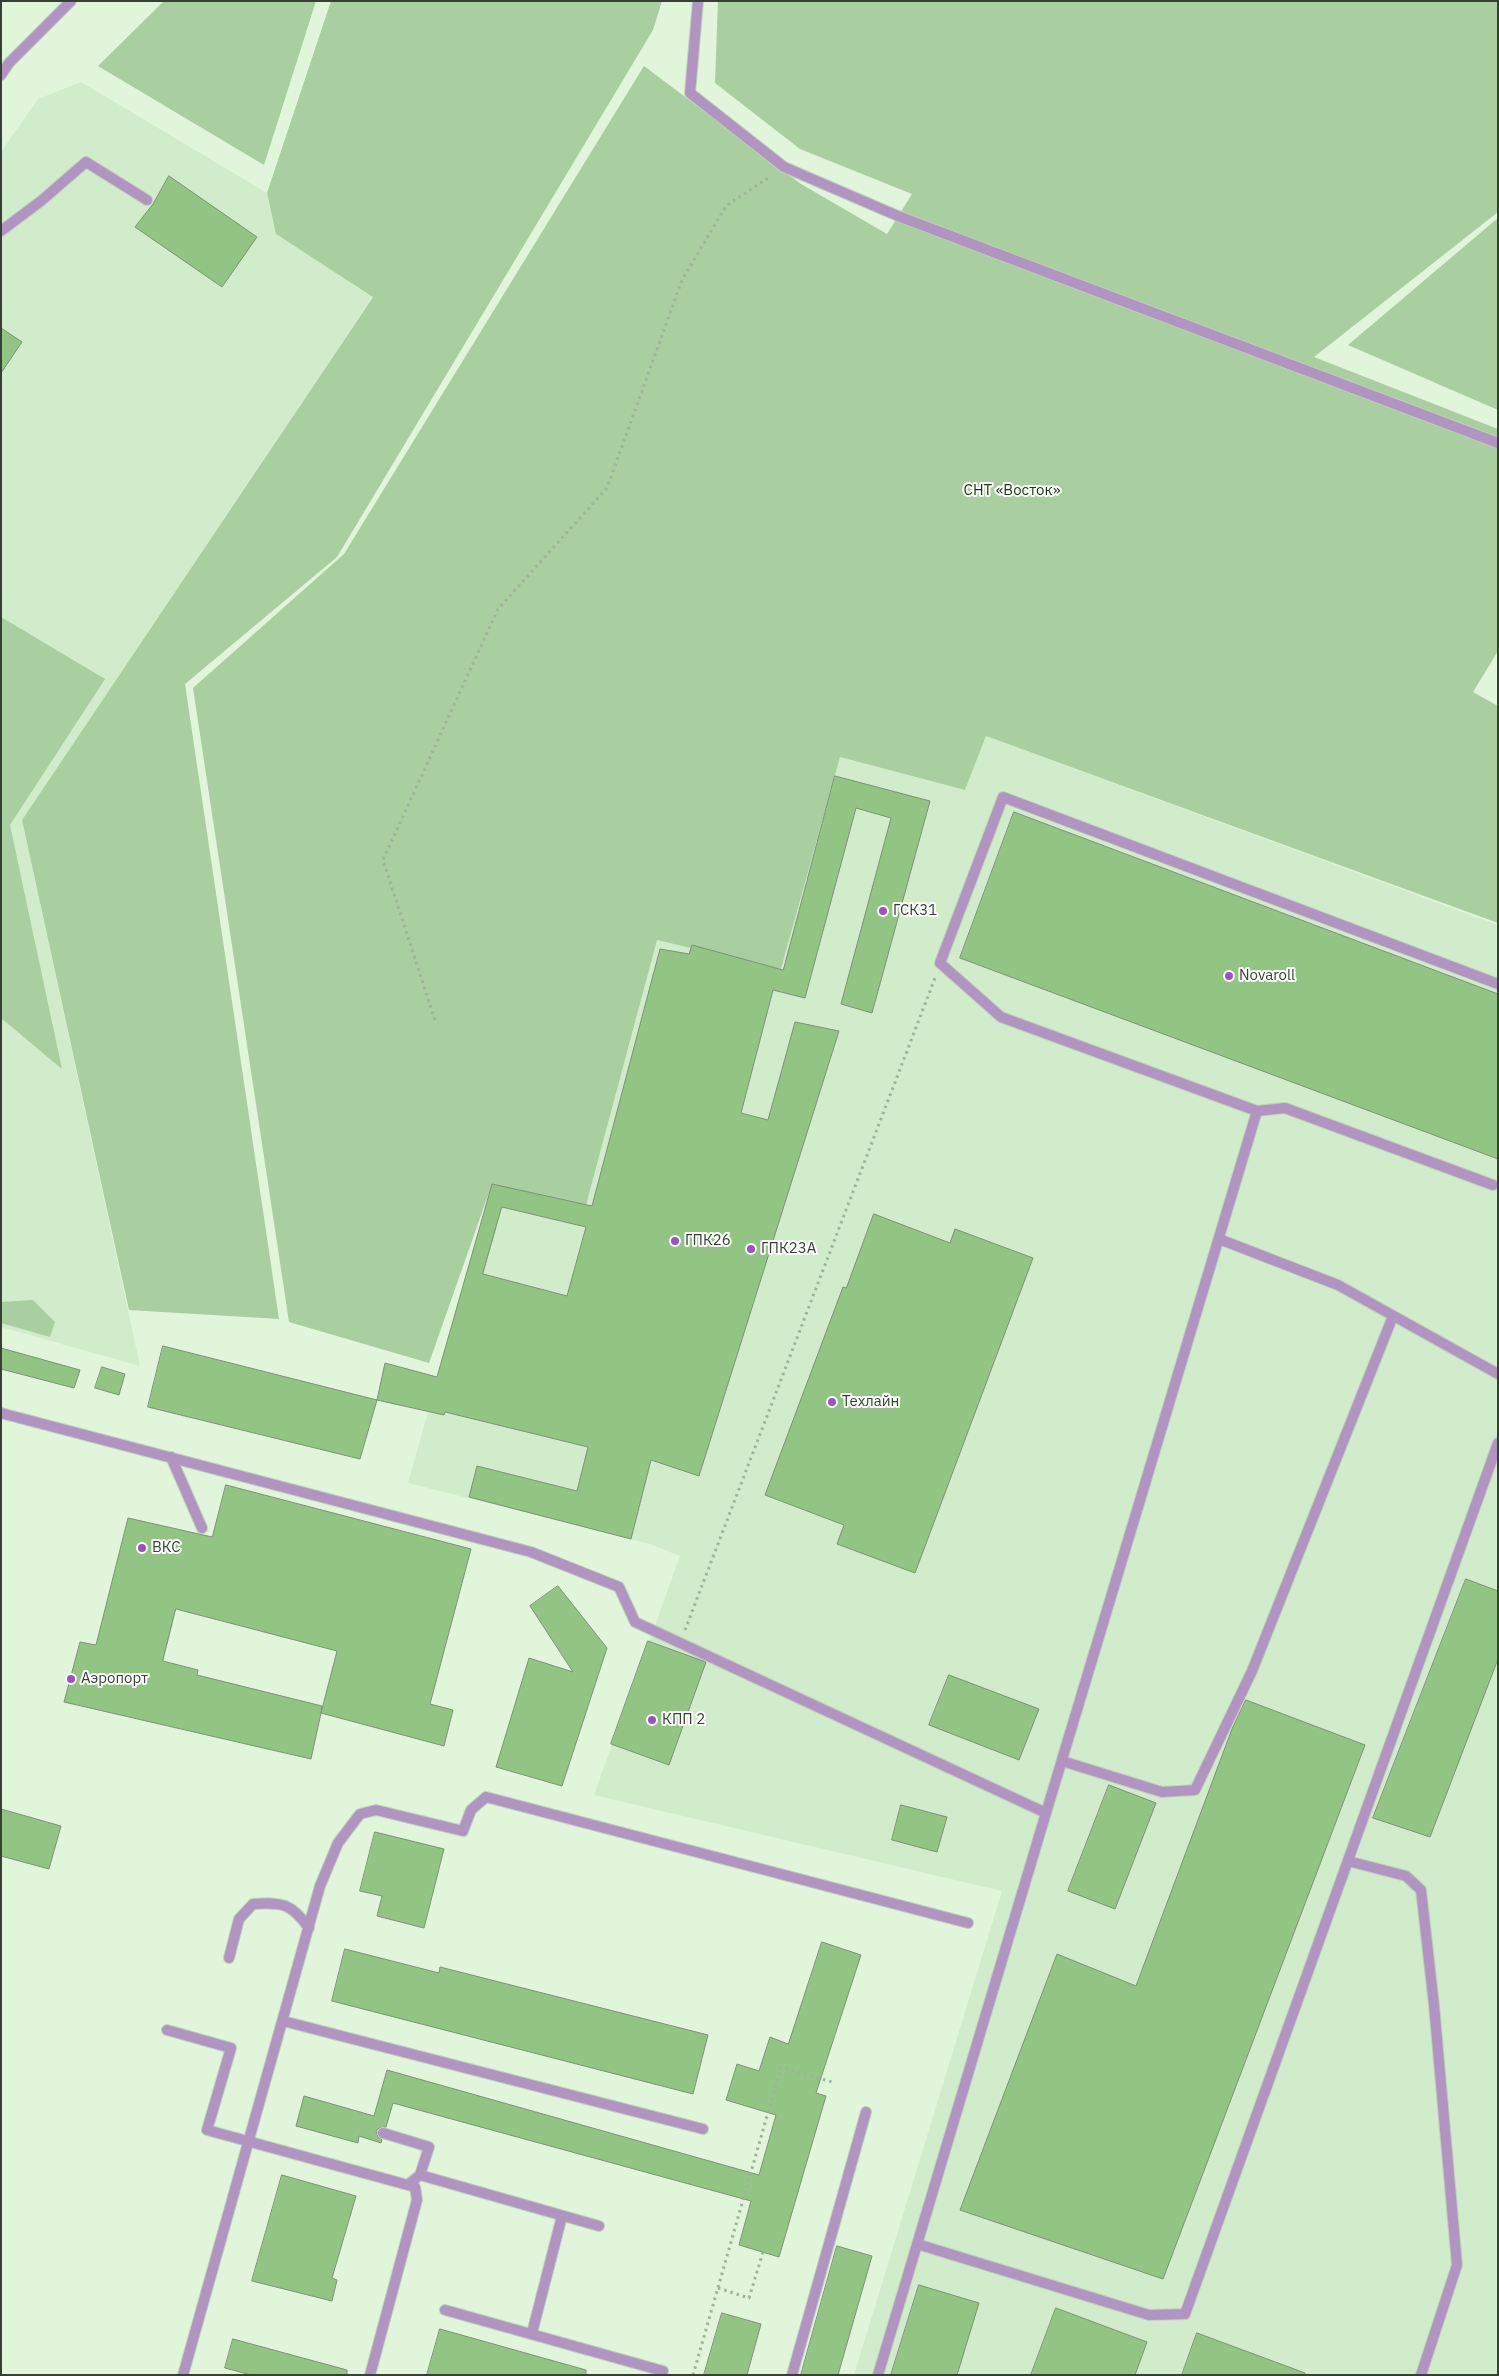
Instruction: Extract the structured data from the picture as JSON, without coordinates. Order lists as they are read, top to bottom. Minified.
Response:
{"parks":["СНТ «Восток»"],"places":["ГСК31","Novaroll","ГПК26","ГПК23А","Техлайн","ВКС","Аэропорт","КПП 2"]}
